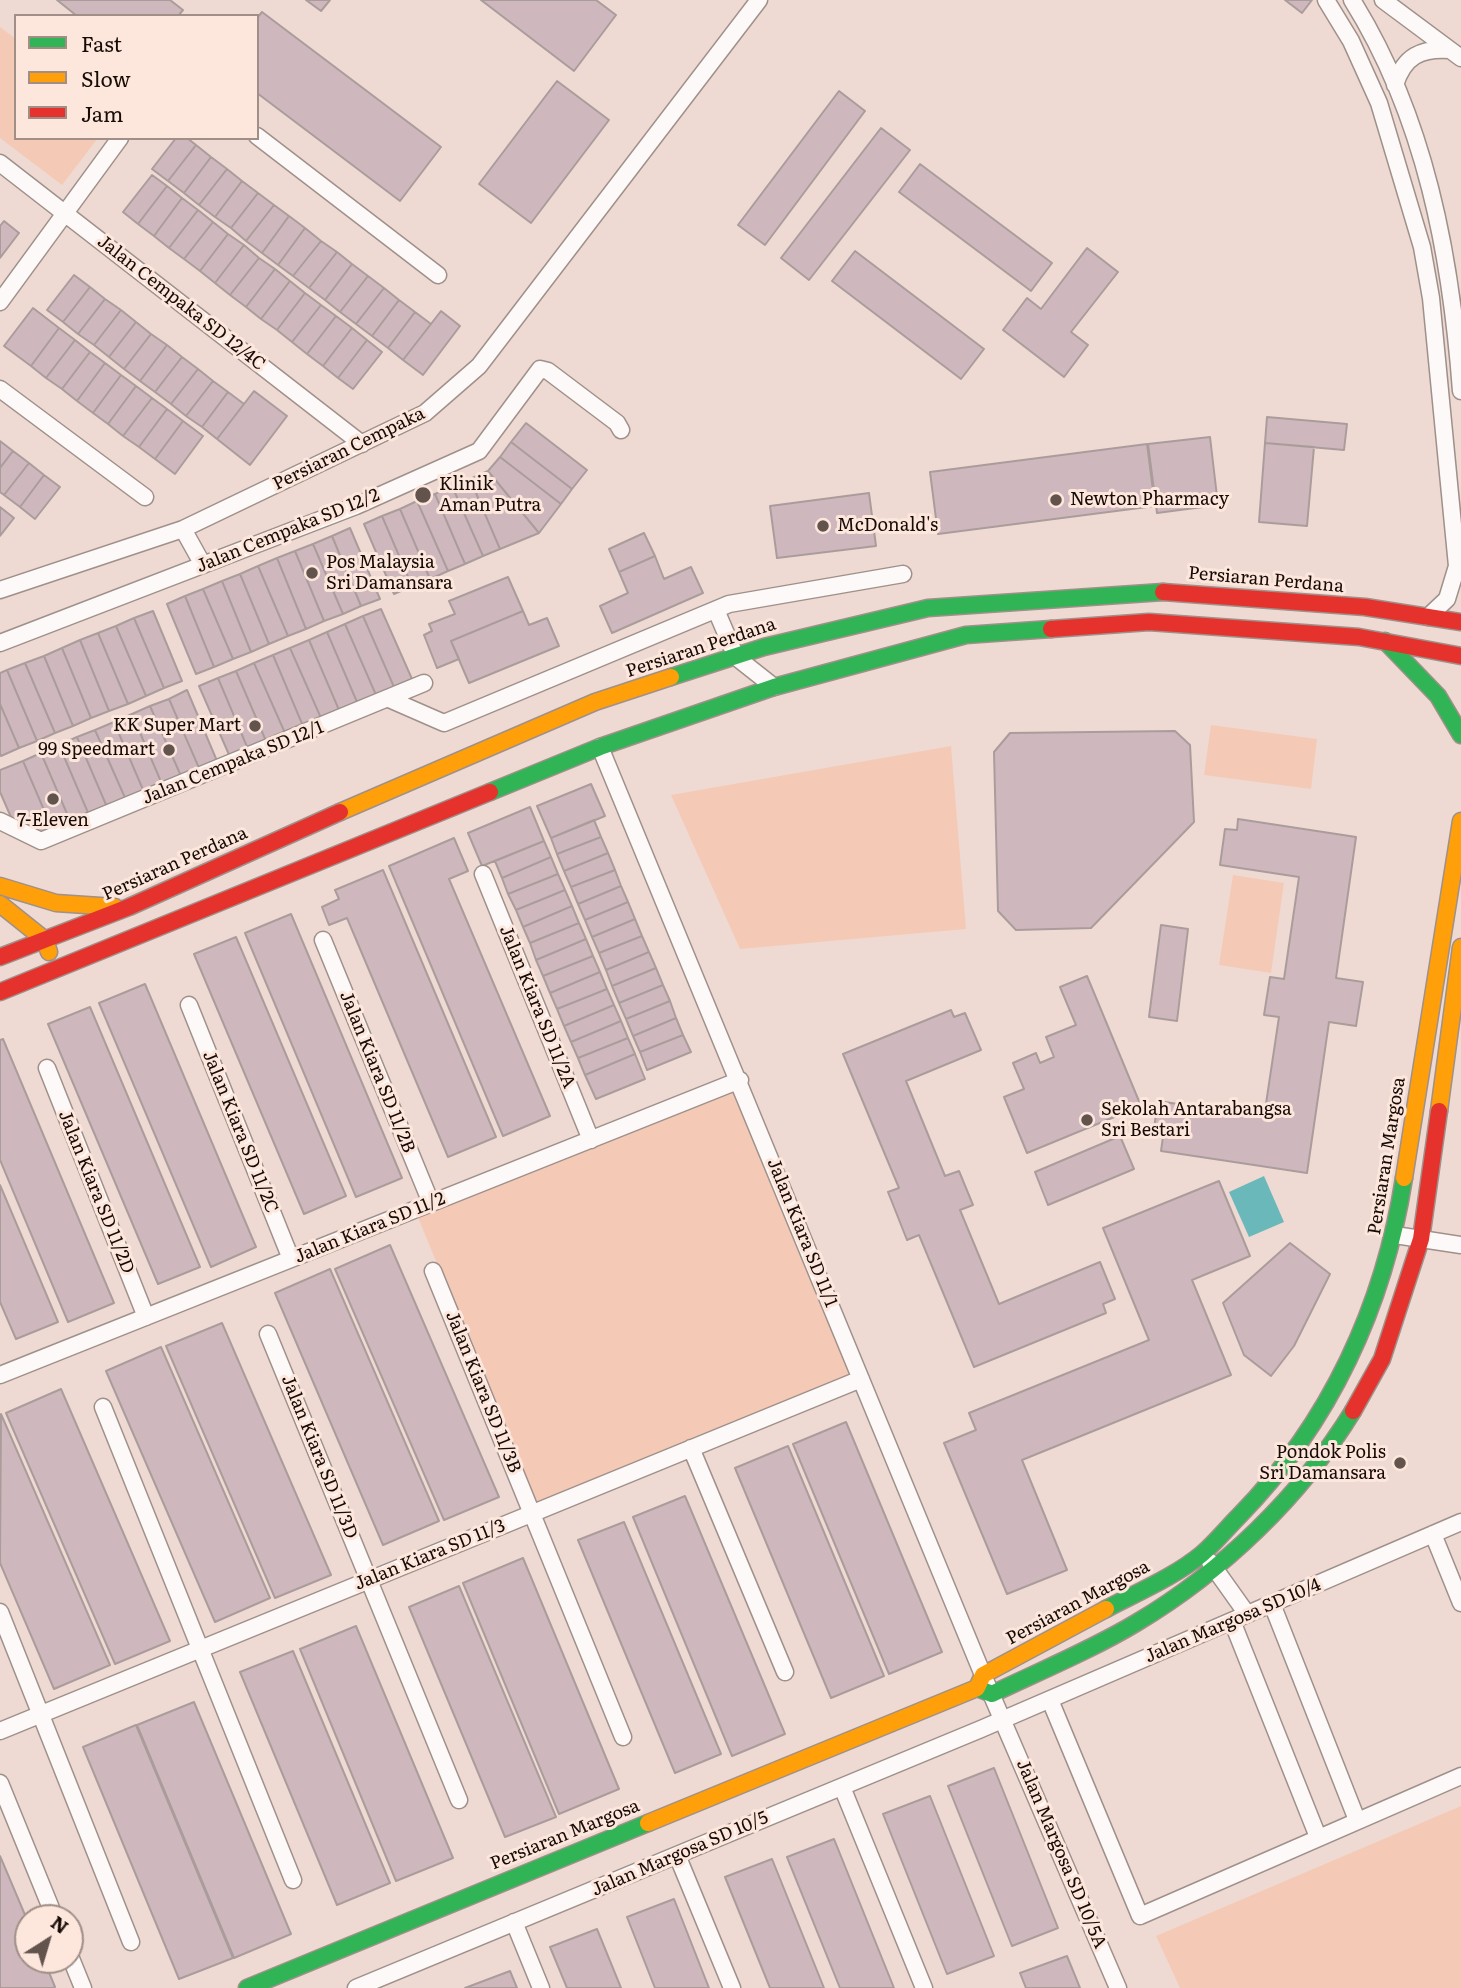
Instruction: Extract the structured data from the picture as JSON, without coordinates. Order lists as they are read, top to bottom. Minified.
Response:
{"streets":{"main road":["Persiaran Perdana","Persiaran Margosa"],"street":["Jalan Cempaka SD 12/4C","Persiaran Cempaka","Jalan Cempaka SD 12/2","Jalan Cempaka SD 12/1","Jalan Kiara SD 11/2A","Jalan Kiara SD 11/2B","Jalan Kiara SD 11/2C","Jalan Kiara SD 11/2D","Jalan Kiara SD 11/2","Jalan Kiara SD 11/1","Jalan Kiara SD 11/3B","Jalan Kiara SD 11/3D","Jalan Kiara SD 11/3","Jalan Margosa SD 10/4","Jalan Margosa SD 10/5","Jalan Margosa SD 10/5A"]},"crossings":[["Jalan Cempaka SD 12/4C","Persiaran Cempaka"],["Jalan Kiara SD 11/2A","Jalan Kiara SD 11/2"],["Jalan Kiara SD 11/2B","Jalan Kiara SD 11/2"],["Jalan Kiara SD 11/2C","Jalan Kiara SD 11/2"],["Persiaran Margosa","Jalan Kiara SD 11/1"],["Jalan Kiara SD 11/2D","Jalan Kiara SD 11/2"],["Jalan Kiara SD 11/2","Jalan Kiara SD 11/1"],["Jalan Kiara SD 11/1","Jalan Kiara SD 11/3"],["Jalan Kiara SD 11/1","Jalan Margosa SD 10/4"],["Jalan Kiara SD 11/1","Jalan Margosa SD 10/5"],["Jalan Kiara SD 11/1","Jalan Margosa SD 10/5A"],["Jalan Kiara SD 11/3B","Jalan Kiara SD 11/3"],["Jalan Kiara SD 11/3D","Jalan Kiara SD 11/3"],["Jalan Margosa SD 10/4","Jalan Margosa SD 10/5"],["Jalan Margosa SD 10/4","Jalan Margosa SD 10/5A"],["Jalan Margosa SD 10/5","Jalan Margosa SD 10/5A"]],"places":["Klinik Aman Putra","Newton Pharmacy","McDonald's","Pos Malaysia Sri Damansara","KK Super Mart","99 Speedmart","7-Eleven","Sekolah Antarabangsa Sri Bestari","Pondok Polis Sri Damansara"],"legend":["Fast","Slow","Jam"],"north":"top right"}
